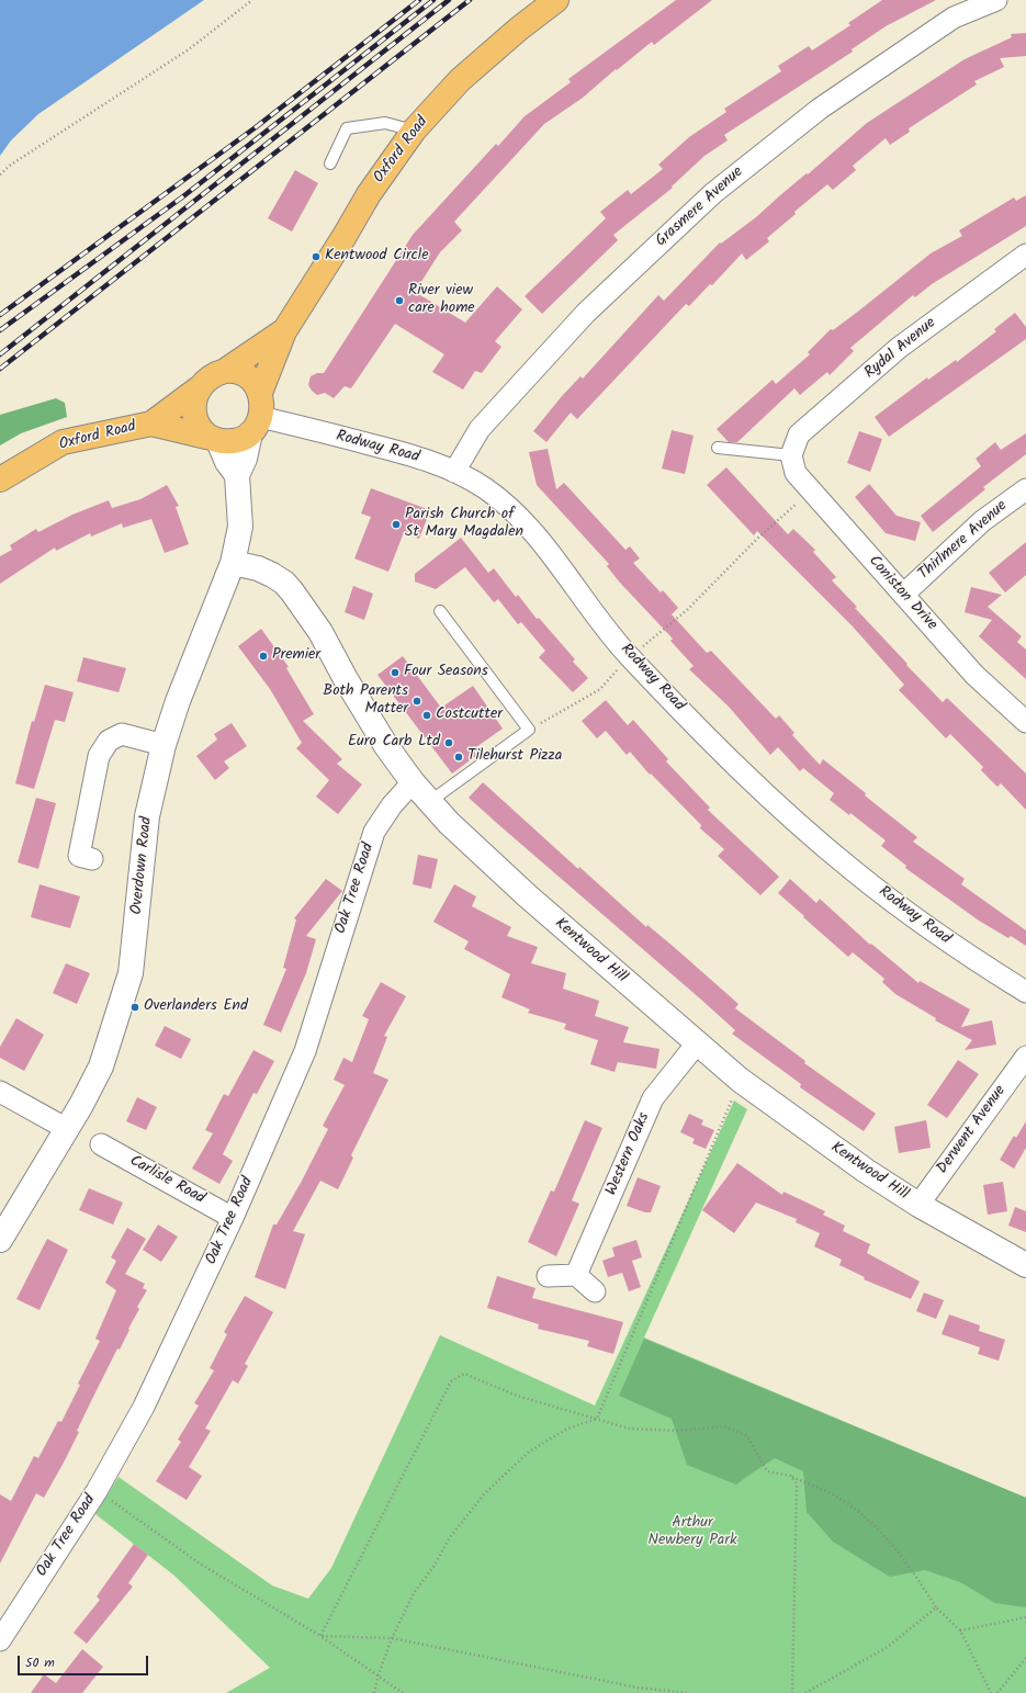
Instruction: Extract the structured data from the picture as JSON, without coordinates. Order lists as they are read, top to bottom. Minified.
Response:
{"streets":{"main road":["Oxford Road"],"street":["Grasmere Avenue","Rydal Avenue","Rodway Road","Thirlmere Avenue","Coniston Drive","Overdown Road","Oak Tree Road","Kentwood Hill","Derwent Avenue","Western Oaks","Carlisle Road"]},"crossings":[["Oxford Road","Rodway Road"],["Oxford Road","Overdown Road"],["Grasmere Avenue","Rodway Road"],["Rydal Avenue","Coniston Drive"],["Rodway Road","Overdown Road"],["Thirlmere Avenue","Coniston Drive"],["Overdown Road","Kentwood Hill"],["Oak Tree Road","Kentwood Hill"],["Oak Tree Road","Carlisle Road"],["Kentwood Hill","Derwent Avenue"],["Kentwood Hill","Western Oaks"]],"parks":["Arthur Newbery Park"],"places":["Kentwood Circle","River view care home","Parish Church of St Mary Magdalen","Premier","Four Seasons","Both Parents Matter","Costcutter","Euro Carb Ltd","Tilehurst Pizza","Overlanders End"],"scale_bar":"50 m"}
